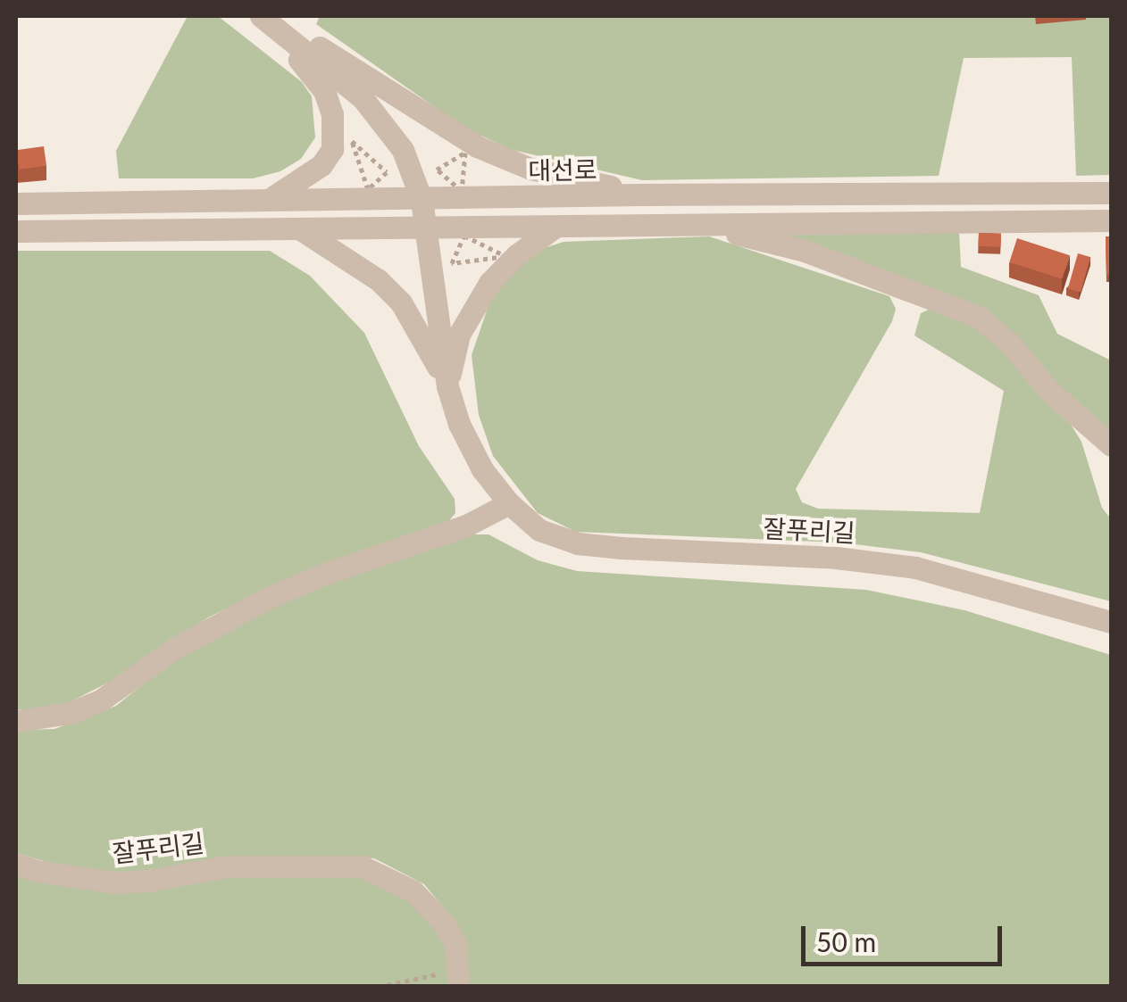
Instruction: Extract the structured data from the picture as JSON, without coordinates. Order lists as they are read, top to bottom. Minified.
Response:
{"streets":{"street":["대선로","잘푸리길"]},"crossings":[["대선로","잘푸리길"]],"scale_bar":"50 m"}
